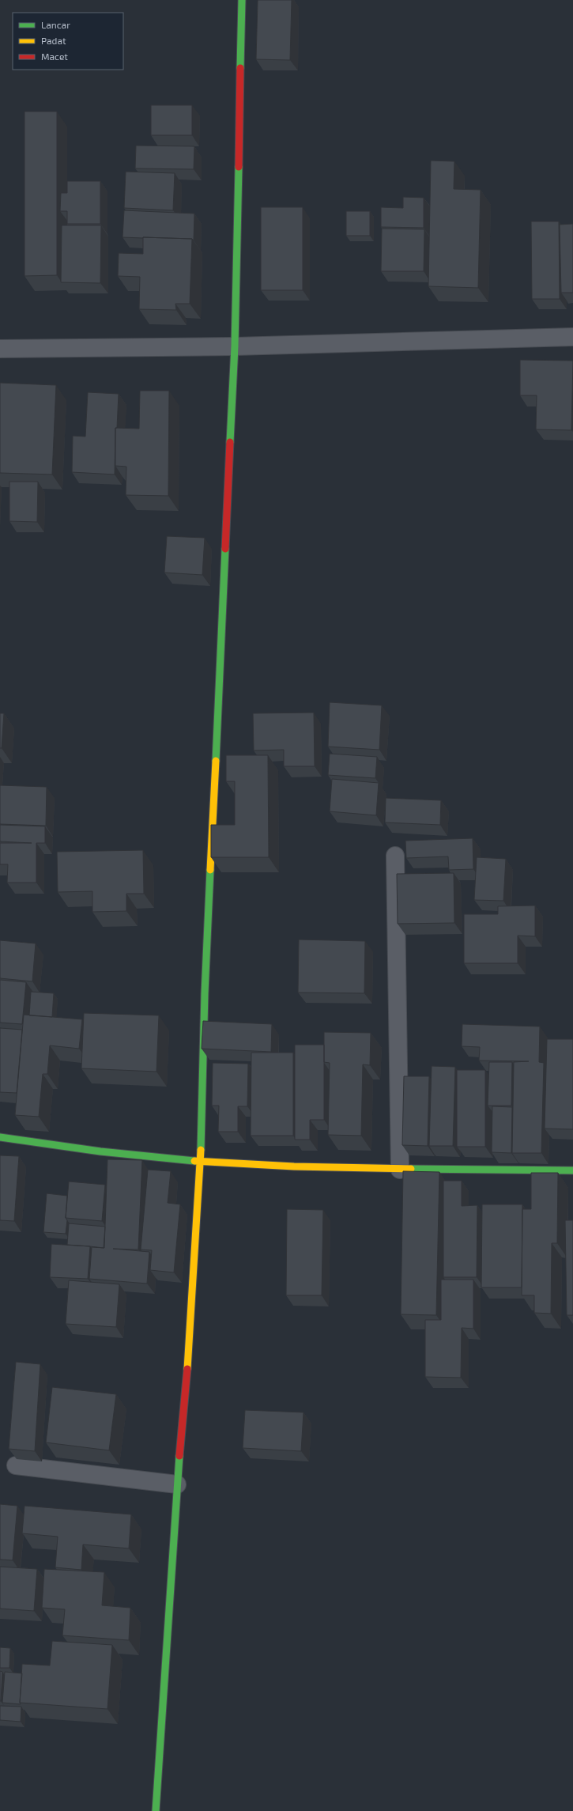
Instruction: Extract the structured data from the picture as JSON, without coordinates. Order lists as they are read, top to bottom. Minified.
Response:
{"legend":["Lancar","Padat","Macet"]}
